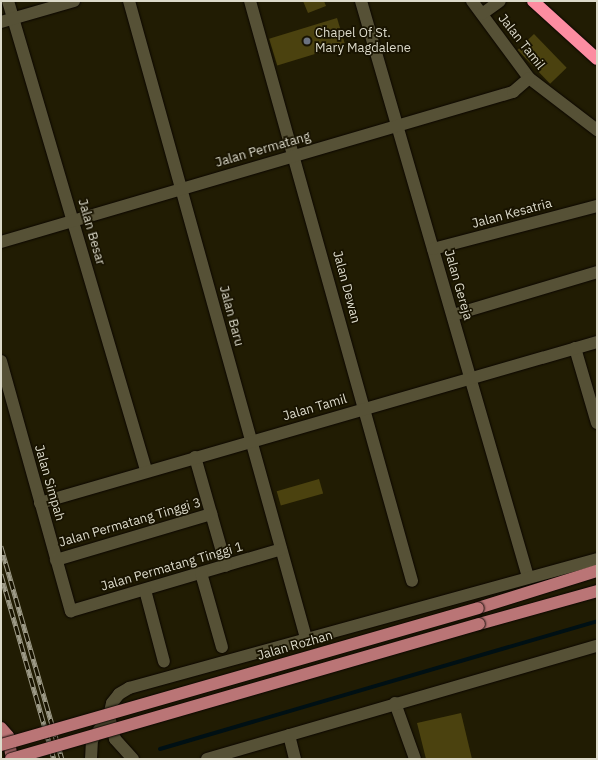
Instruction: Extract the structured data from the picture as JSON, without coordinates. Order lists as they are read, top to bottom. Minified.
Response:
{"streets":{"main road":["Jalan Rozhan"],"street":["Jalan Tamil","Jalan Permatang","Jalan Kesatria","Jalan Besar","Jalan Gereja","Jalan Dewan","Jalan Baru","Jalan Simpah","Jalan Permatang Tinggi 3","Jalan Permatang Tinggi 1"]},"crossings":[["Jalan Tamil","Jalan Permatang"],["Jalan Tamil","Jalan Besar"],["Jalan Tamil","Jalan Gereja"],["Jalan Tamil","Jalan Dewan"],["Jalan Tamil","Jalan Baru"],["Jalan Tamil","Jalan Simpah"],["Jalan Permatang","Jalan Besar"],["Jalan Permatang","Jalan Gereja"],["Jalan Permatang","Jalan Dewan"],["Jalan Permatang","Jalan Baru"],["Jalan Kesatria","Jalan Gereja"],["Jalan Baru","Jalan Permatang Tinggi 1"],["Jalan Simpah","Jalan Permatang Tinggi 3"],["Jalan Simpah","Jalan Permatang Tinggi 1"]],"places":["Chapel Of St. Mary Magdalene"]}
